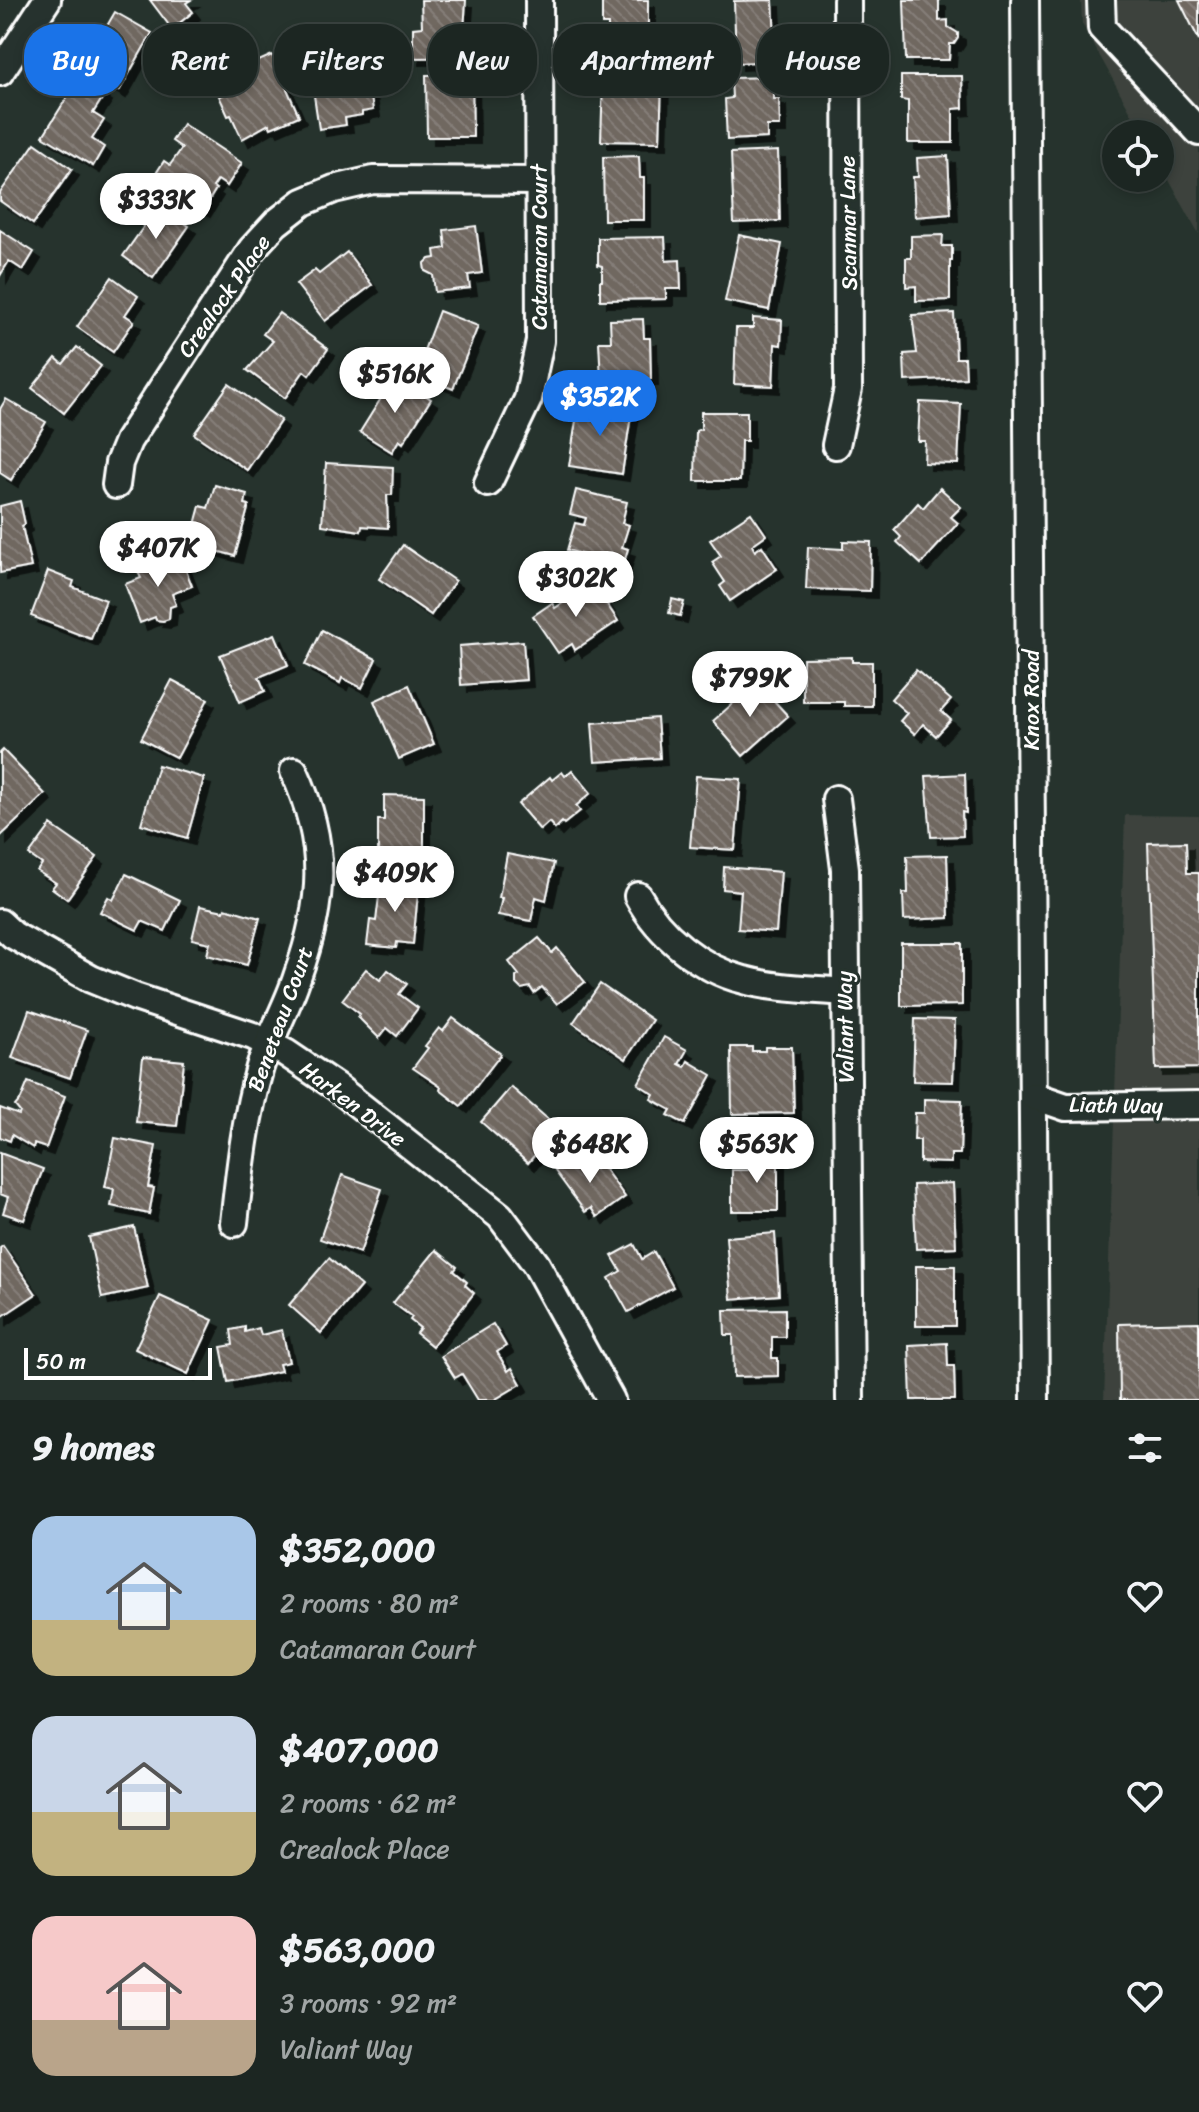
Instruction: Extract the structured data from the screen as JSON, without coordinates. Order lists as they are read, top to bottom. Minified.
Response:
{"streets":{"street":["Scanmar Lane","Catamaran Court","Crealock Place","Knox Road","Beneteau Court","Valiant Way","Harken Drive","Liath Way"]},"crossings":[["Catamaran Court","Crealock Place"],["Knox Road","Liath Way"],["Beneteau Court","Harken Drive"]],"scale_bar":"50 m","page":{"chip":["Buy","Rent","Filters","New","Apartment","House"],"price":["$333K","$516K","$352K","$407K","$302K","$799K","$409K","$648K","$563K"],"scale":"50 m","heading":"9 homes","list":[{"name":"$352,000","note":"2 rooms · 80 m² · Catamaran Court"},{"name":"$407,000","note":"2 rooms · 62 m² · Crealock Place"},{"name":"$563,000","note":"3 rooms · 92 m² · Valiant Way"}]}}
